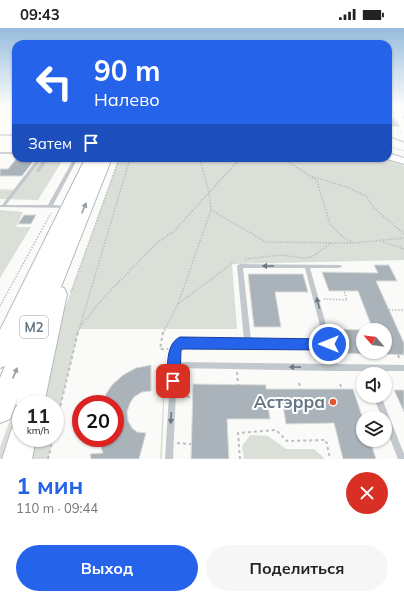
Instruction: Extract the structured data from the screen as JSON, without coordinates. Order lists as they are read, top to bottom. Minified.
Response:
{"streets":{"highway":["М2"]},"places":["Астэрра"],"north":"top left","page":{"status":"09:43","turn":["90 m","Налево"],"then":"Затем","speed":"11 km/h","limit":"20","heading":["1 мин","110 m · 09:44"],"buttons":["Выход","Поделиться"]}}
